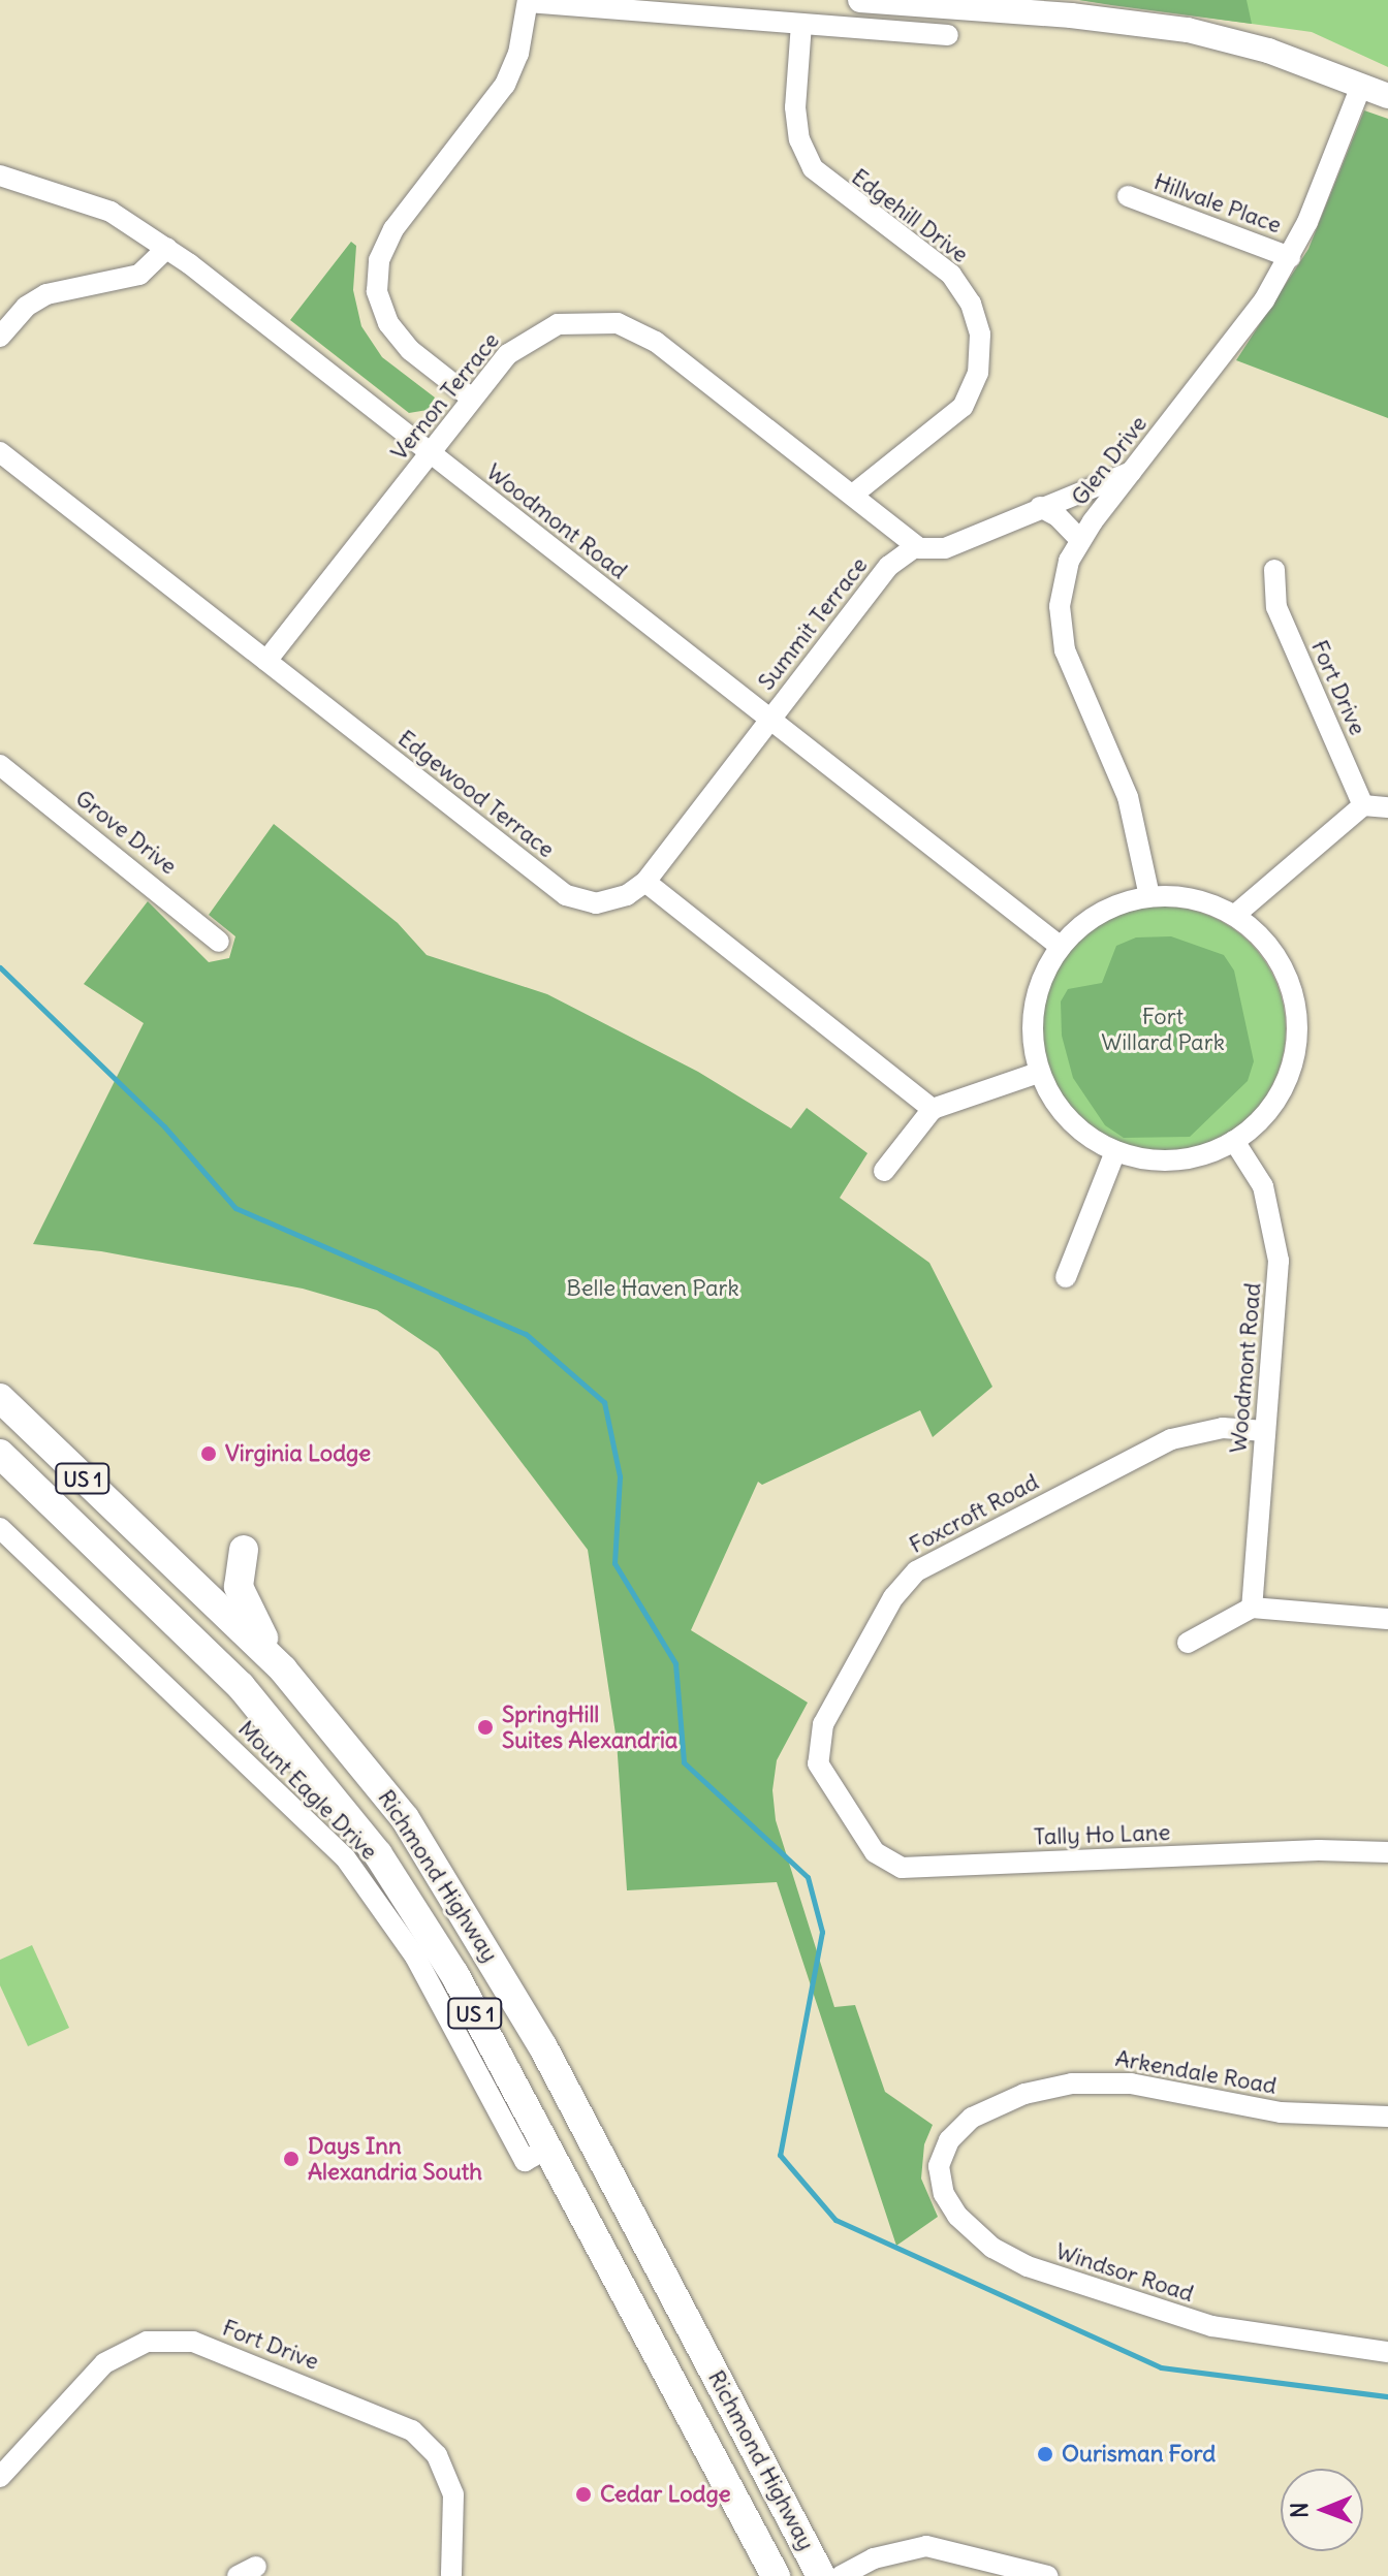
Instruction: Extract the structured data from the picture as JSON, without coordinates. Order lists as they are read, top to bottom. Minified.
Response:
{"streets":{"highway":["US 1","Richmond Highway"],"street":["Hillvale Place","Edgehill Drive","Vernon Terrace","Glen Drive","Woodmont Road","Summit Terrace","Fort Drive","Edgewood Terrace","Grove Drive","Foxcroft Road","Mount Eagle Drive","Tally Ho Lane","Arkendale Road","Windsor Road"]},"crossings":[["Hillvale Place","Glen Drive"],["Edgehill Drive","Vernon Terrace"],["Vernon Terrace","Woodmont Road"],["Vernon Terrace","Summit Terrace"],["Vernon Terrace","Edgewood Terrace"],["Glen Drive","Woodmont Road"],["Woodmont Road","Summit Terrace"],["Woodmont Road","Foxcroft Road"],["Summit Terrace","Edgewood Terrace"],["Foxcroft Road","Tally Ho Lane"],["Mount Eagle Drive","Richmond Highway"],["Arkendale Road","Windsor Road"]],"parks":["Fort Willard Park","Belle Haven Park"],"places":["Virginia Lodge","SpringHill Suites Alexandria","Days Inn Alexandria South","Ourisman Ford","Cedar Lodge"],"north":"left"}
